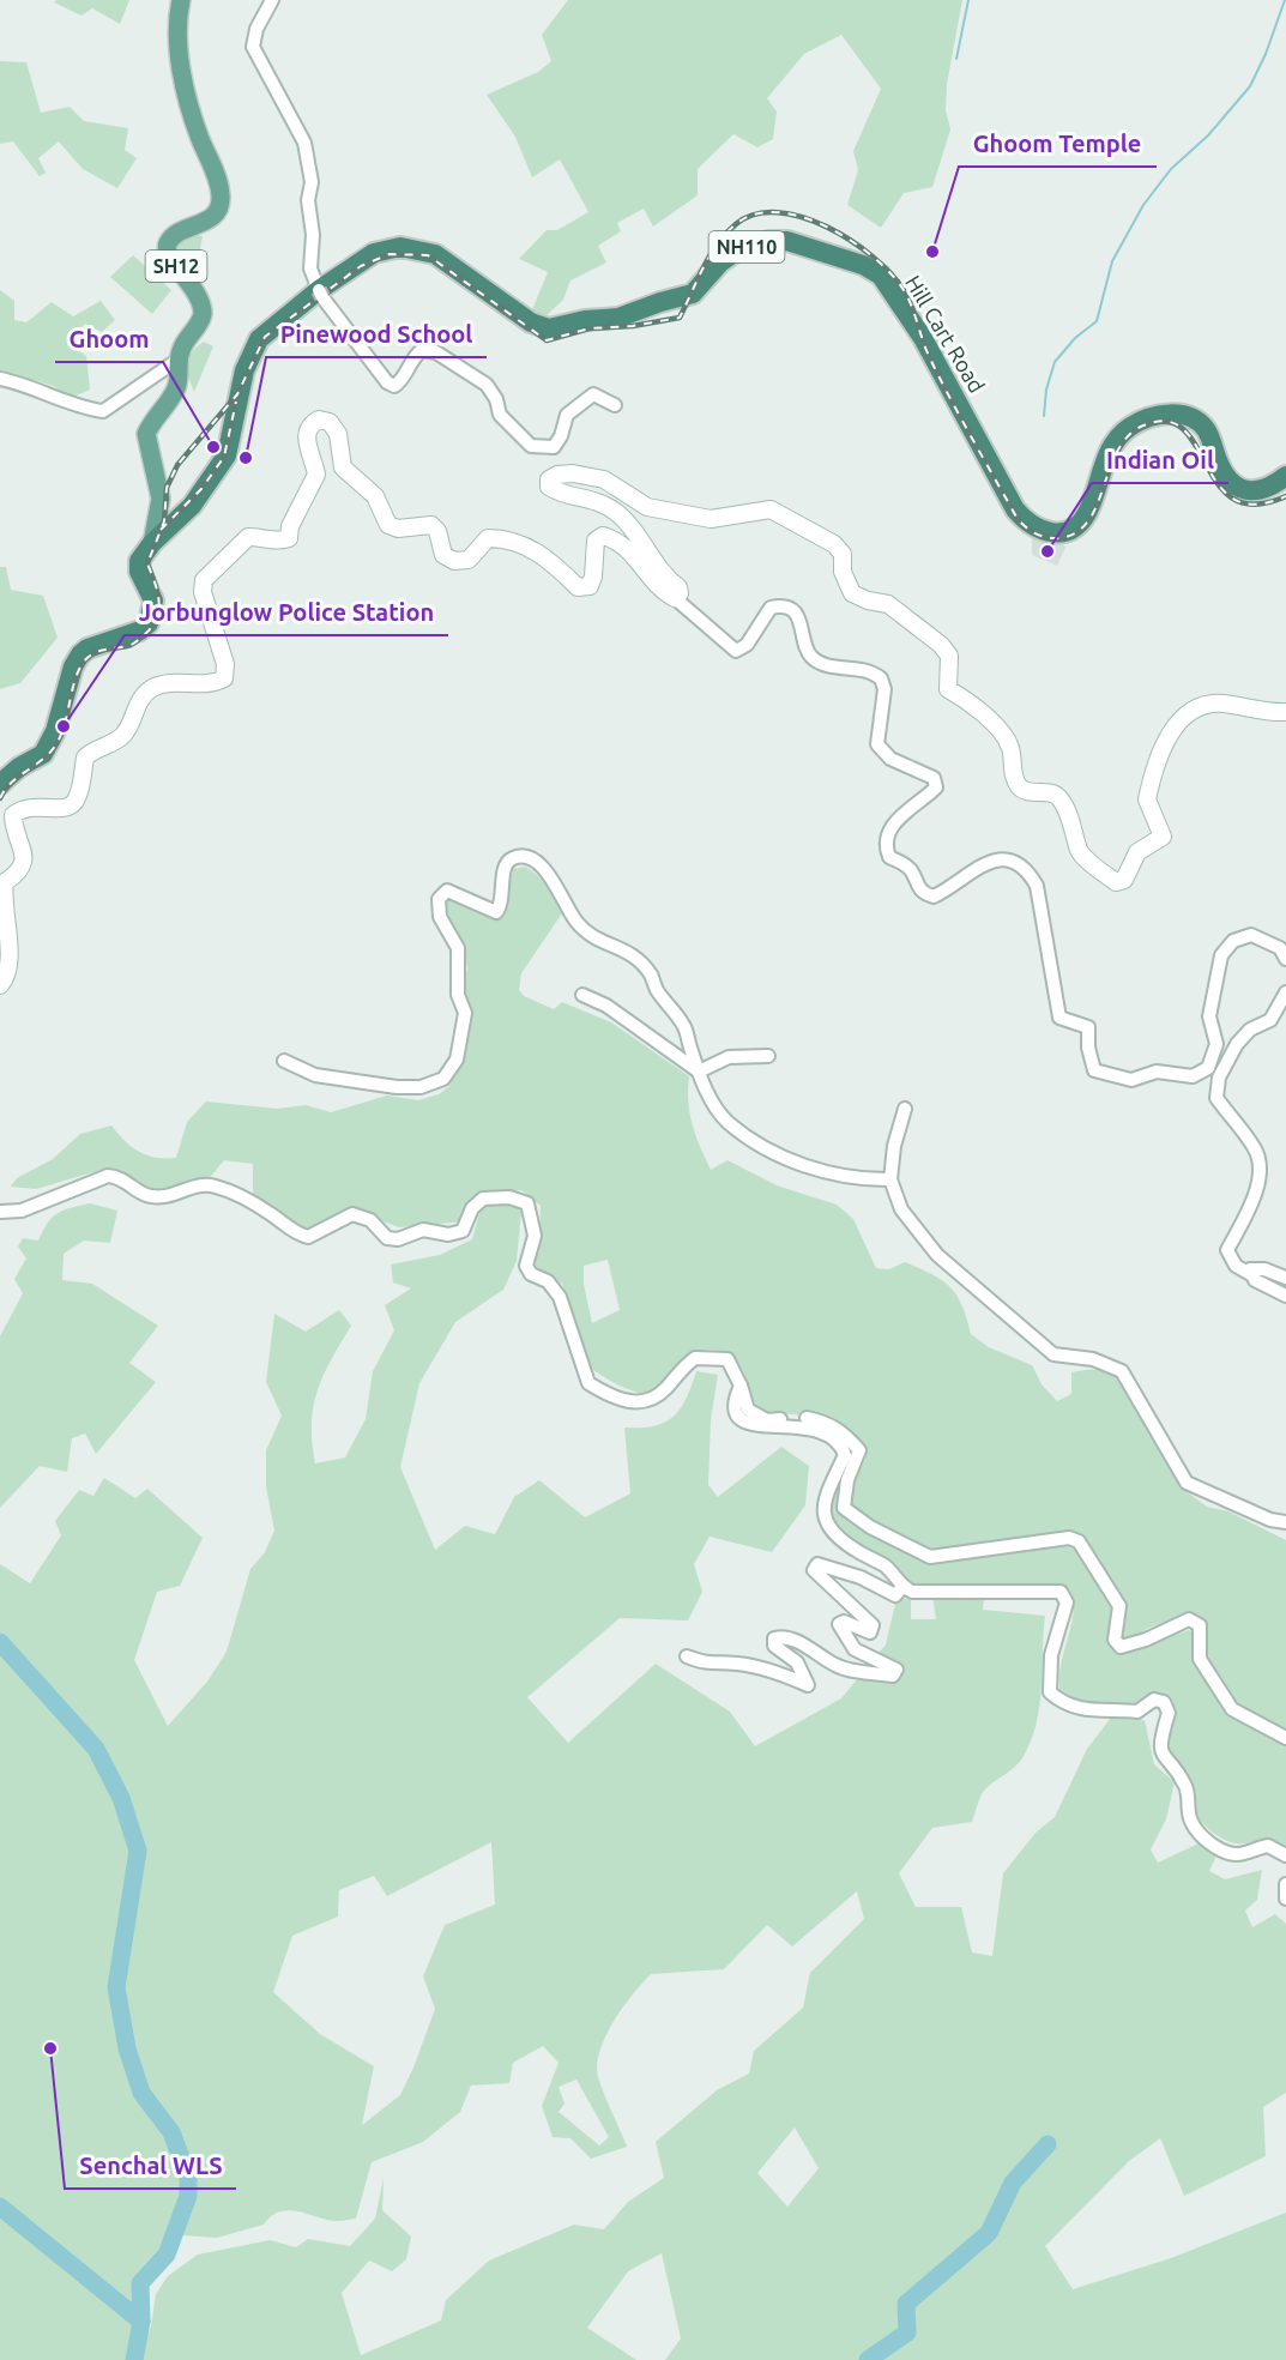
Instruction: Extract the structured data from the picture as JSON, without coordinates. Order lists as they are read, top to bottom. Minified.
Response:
{"streets":{"highway":["NH110","Hill Cart Road"],"main road":["SH12"]},"crossings":[["SH12","Hill Cart Road"]],"places":["Ghoom Temple","Ghoom","Pinewood School","Indian Oil","Jorbunglow Police Station","Senchal WLS"]}
